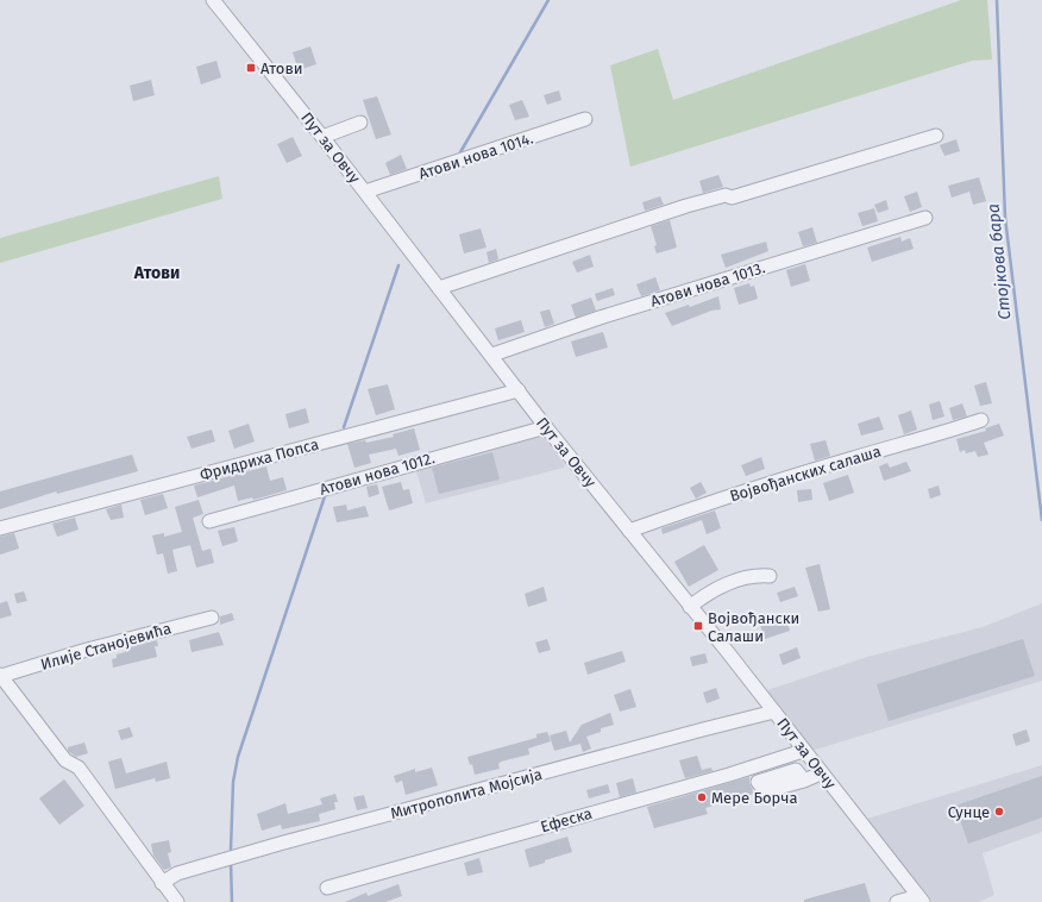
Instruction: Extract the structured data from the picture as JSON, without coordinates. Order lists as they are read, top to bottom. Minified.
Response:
{"streets":{"street":["Пут за Овчу","Атови нова 1014.","Атови нова 1013.","Фридриха Попса","Атови нова 1012.","Војвођанских салаша","Илије Станојевића","Митрополита Мојсија","Ефеска"]},"crossings":[["Пут за Овчу","Атови нова 1014."],["Пут за Овчу","Атови нова 1013."],["Пут за Овчу","Фридриха Попса"],["Пут за Овчу","Атови нова 1012."],["Пут за Овчу","Војвођанских салаша"],["Пут за Овчу","Митрополита Мојсија"],["Пут за Овчу","Ефеска"]],"districts":["Атови"],"water":["Стојкова бара"],"places":{"transit":["Атови","Војвођански Салаши"],"other":["Мере Борча","Сунце"]}}
